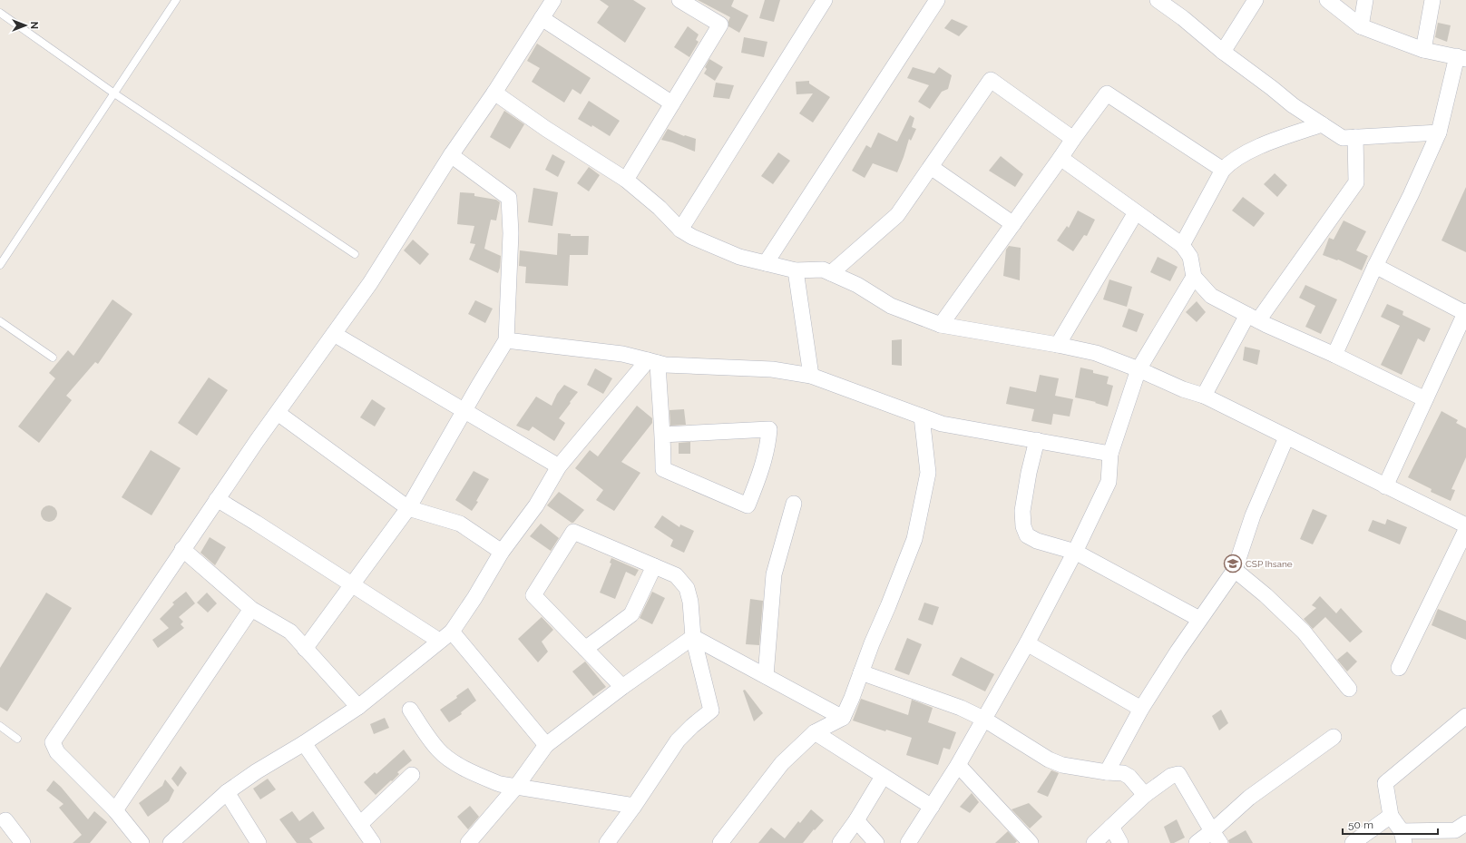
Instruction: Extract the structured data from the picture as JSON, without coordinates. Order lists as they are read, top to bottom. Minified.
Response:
{"places":{"school or university":["CSP Ihsane"]},"scale_bar":"50 m","north":"right"}
